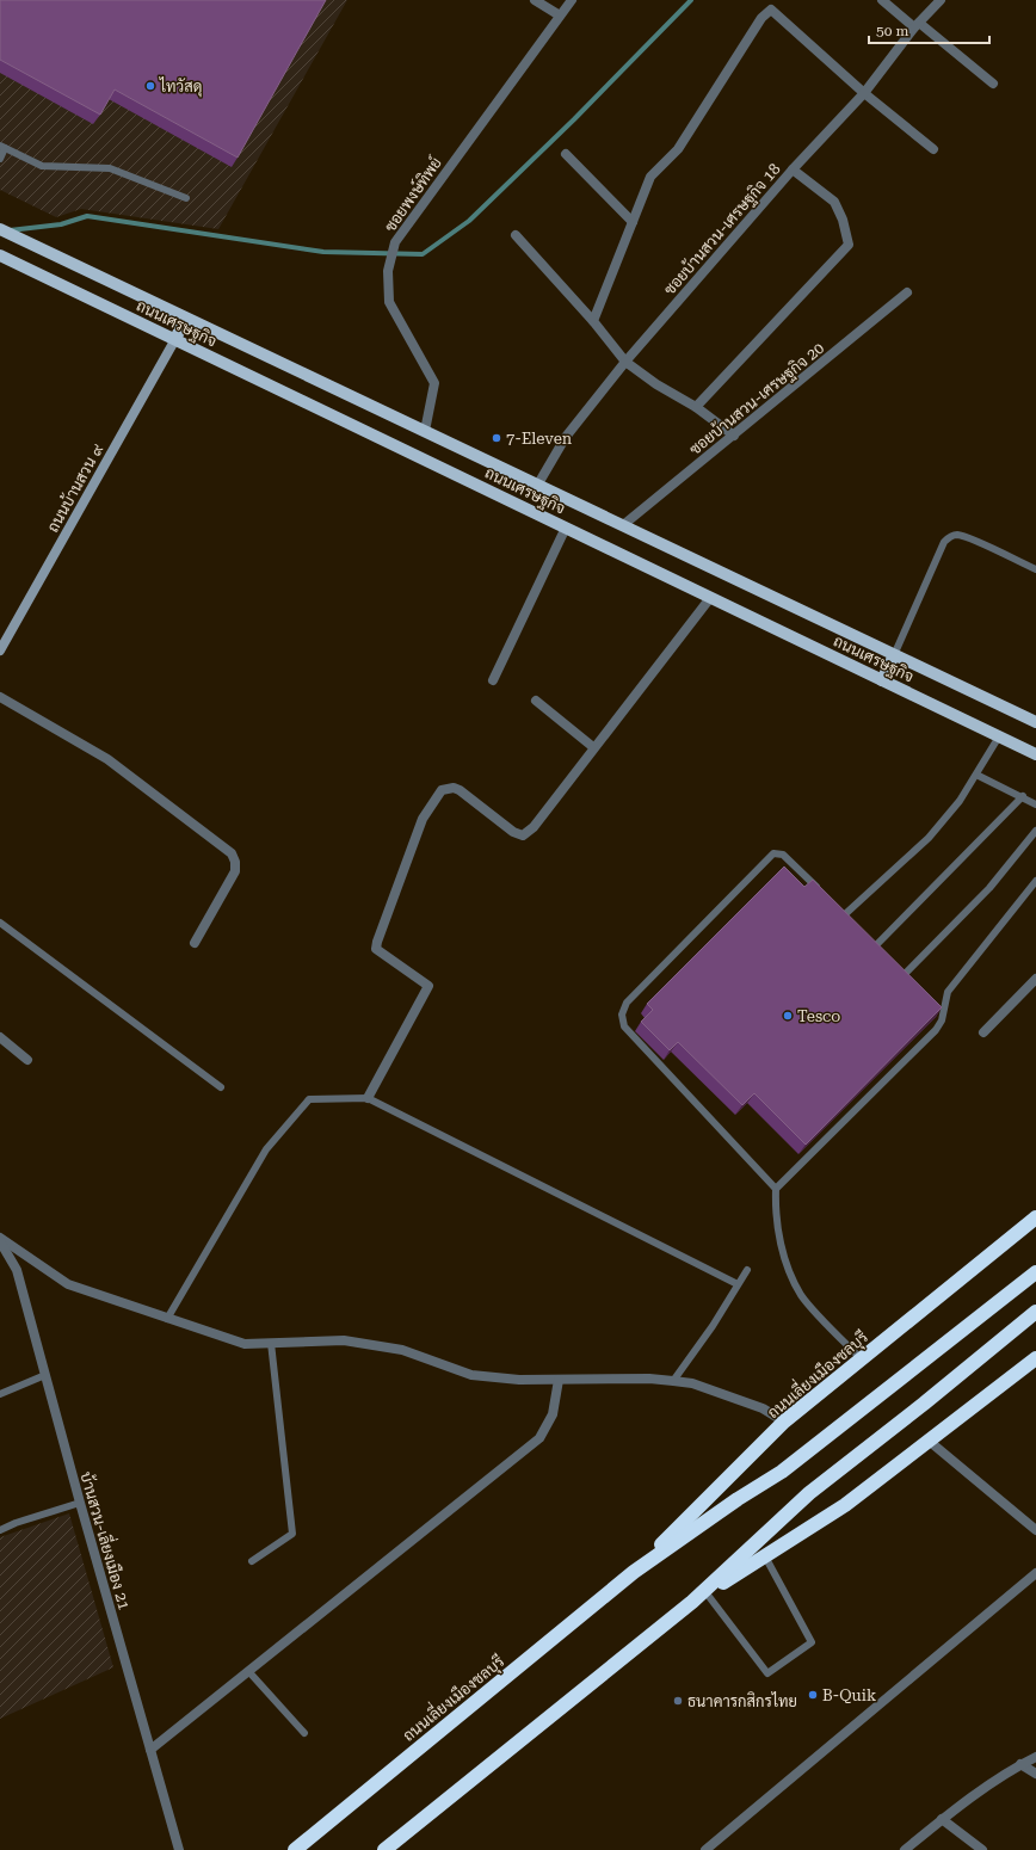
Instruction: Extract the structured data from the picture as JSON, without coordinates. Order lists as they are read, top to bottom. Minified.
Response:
{"streets":{"highway":["ถนนเลี่ยงเมืองชลบุรี"],"main road":["ถนนเศรษฐกิจ"],"street":["ซอยพงษ์ทิพย์","ซอยบ้านสวน-เศรษฐกิจ 18","ซอยบ้านสวน-เศรษฐกิจ 20","ถนนบ้านสวน ๙","บ้านสวน-เลี่ยงเมือง 21"]},"crossings":[["ซอยพงษ์ทิพย์","ถนนเศรษฐกิจ"],["ซอยบ้านสวน-เศรษฐกิจ 18","ถนนเศรษฐกิจ"],["ถนนเศรษฐกิจ","ซอยบ้านสวน-เศรษฐกิจ 20"],["ถนนเศรษฐกิจ","ถนนบ้านสวน ๙"]],"places":["ไทวัสดุ","7-Eleven","Tesco","B-Quik","ธนาคารกสิกรไทย"],"scale_bar":"50 m"}
